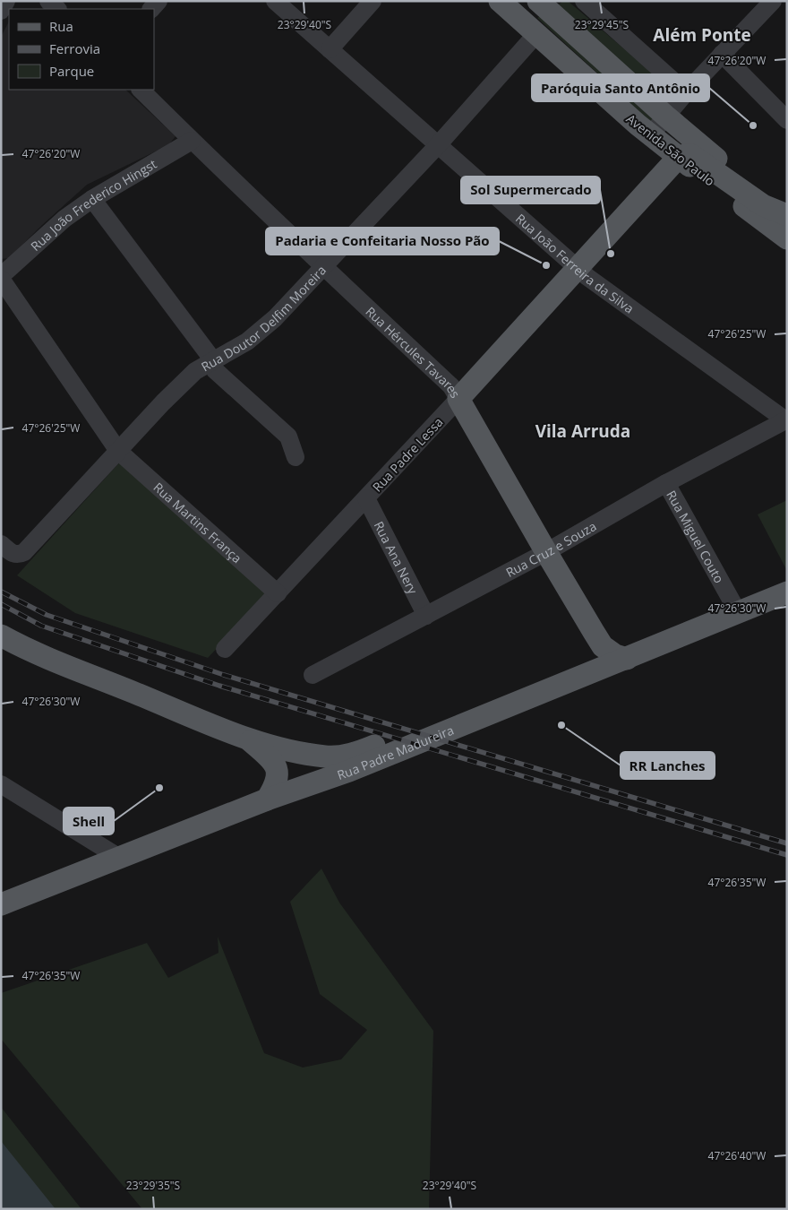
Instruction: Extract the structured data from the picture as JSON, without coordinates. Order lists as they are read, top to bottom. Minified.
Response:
{"streets":{"main road":["Avenida São Paulo","Rua Hércules Tavares","Rua Padre Lessa","Rua Padre Madureira"],"street":["Rua João Frederico Hingst","Rua João Ferreira da Silva","Rua Doutor Delfim Moreira","Rua Martins França","Rua Miguel Couto","Rua Cruz e Souza","Rua Ana Nery"]},"crossings":[["Avenida São Paulo","Rua Doutor Delfim Moreira"],["Avenida São Paulo","Rua Padre Lessa"],["Rua João Frederico Hingst","Rua Hércules Tavares"],["Rua João Frederico Hingst","Rua Martins França"],["Rua João Ferreira da Silva","Rua Doutor Delfim Moreira"],["Rua João Ferreira da Silva","Rua Padre Lessa"],["Rua João Ferreira da Silva","Rua Cruz e Souza"],["Rua Doutor Delfim Moreira","Rua Hércules Tavares"],["Rua Doutor Delfim Moreira","Rua Martins França"],["Rua Hércules Tavares","Rua Padre Lessa"],["Rua Hércules Tavares","Rua Cruz e Souza"],["Rua Hércules Tavares","Rua Padre Madureira"],["Rua Padre Lessa","Rua Martins França"],["Rua Padre Lessa","Rua Ana Nery"],["Rua Miguel Couto","Rua Cruz e Souza"],["Rua Miguel Couto","Rua Padre Madureira"],["Rua Cruz e Souza","Rua Ana Nery"]],"districts":["Além Ponte","Vila Arruda"],"places":["Paróquia Santo Antônio","Sol Supermercado","Padaria e Confeitaria Nosso Pão","RR Lanches","Shell"],"legend":["Rua","Ferrovia","Parque"],"coordinates":["23°29'40\"S","23°29'45\"S","47°26'20\"W","47°26'25\"W","47°26'30\"W","47°26'35\"W","47°26'40\"W","23°29'35\"S"]}
